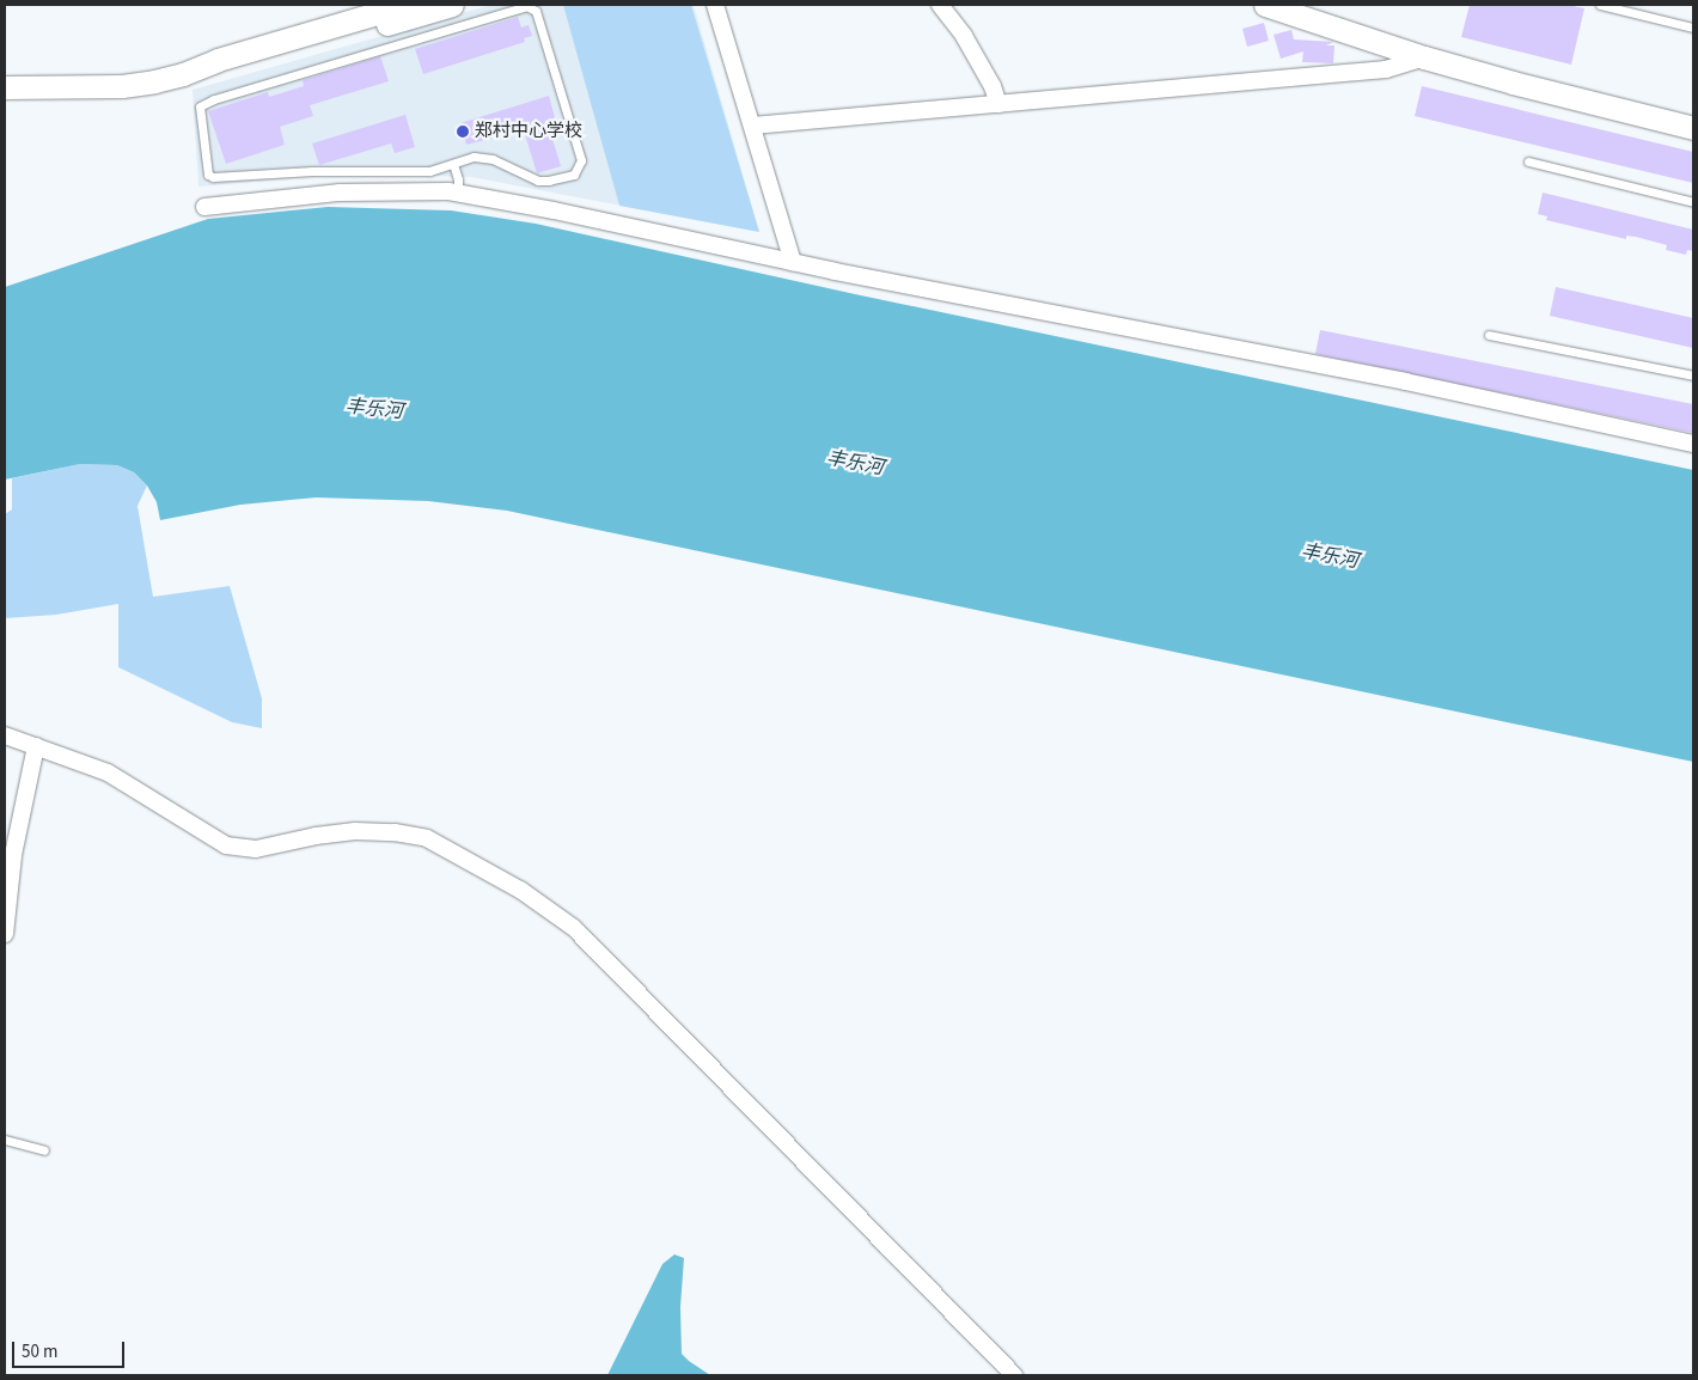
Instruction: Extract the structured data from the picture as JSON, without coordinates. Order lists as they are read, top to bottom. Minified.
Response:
{"water":["丰乐河"],"places":["郑村中心学校"],"scale_bar":"50 m"}
